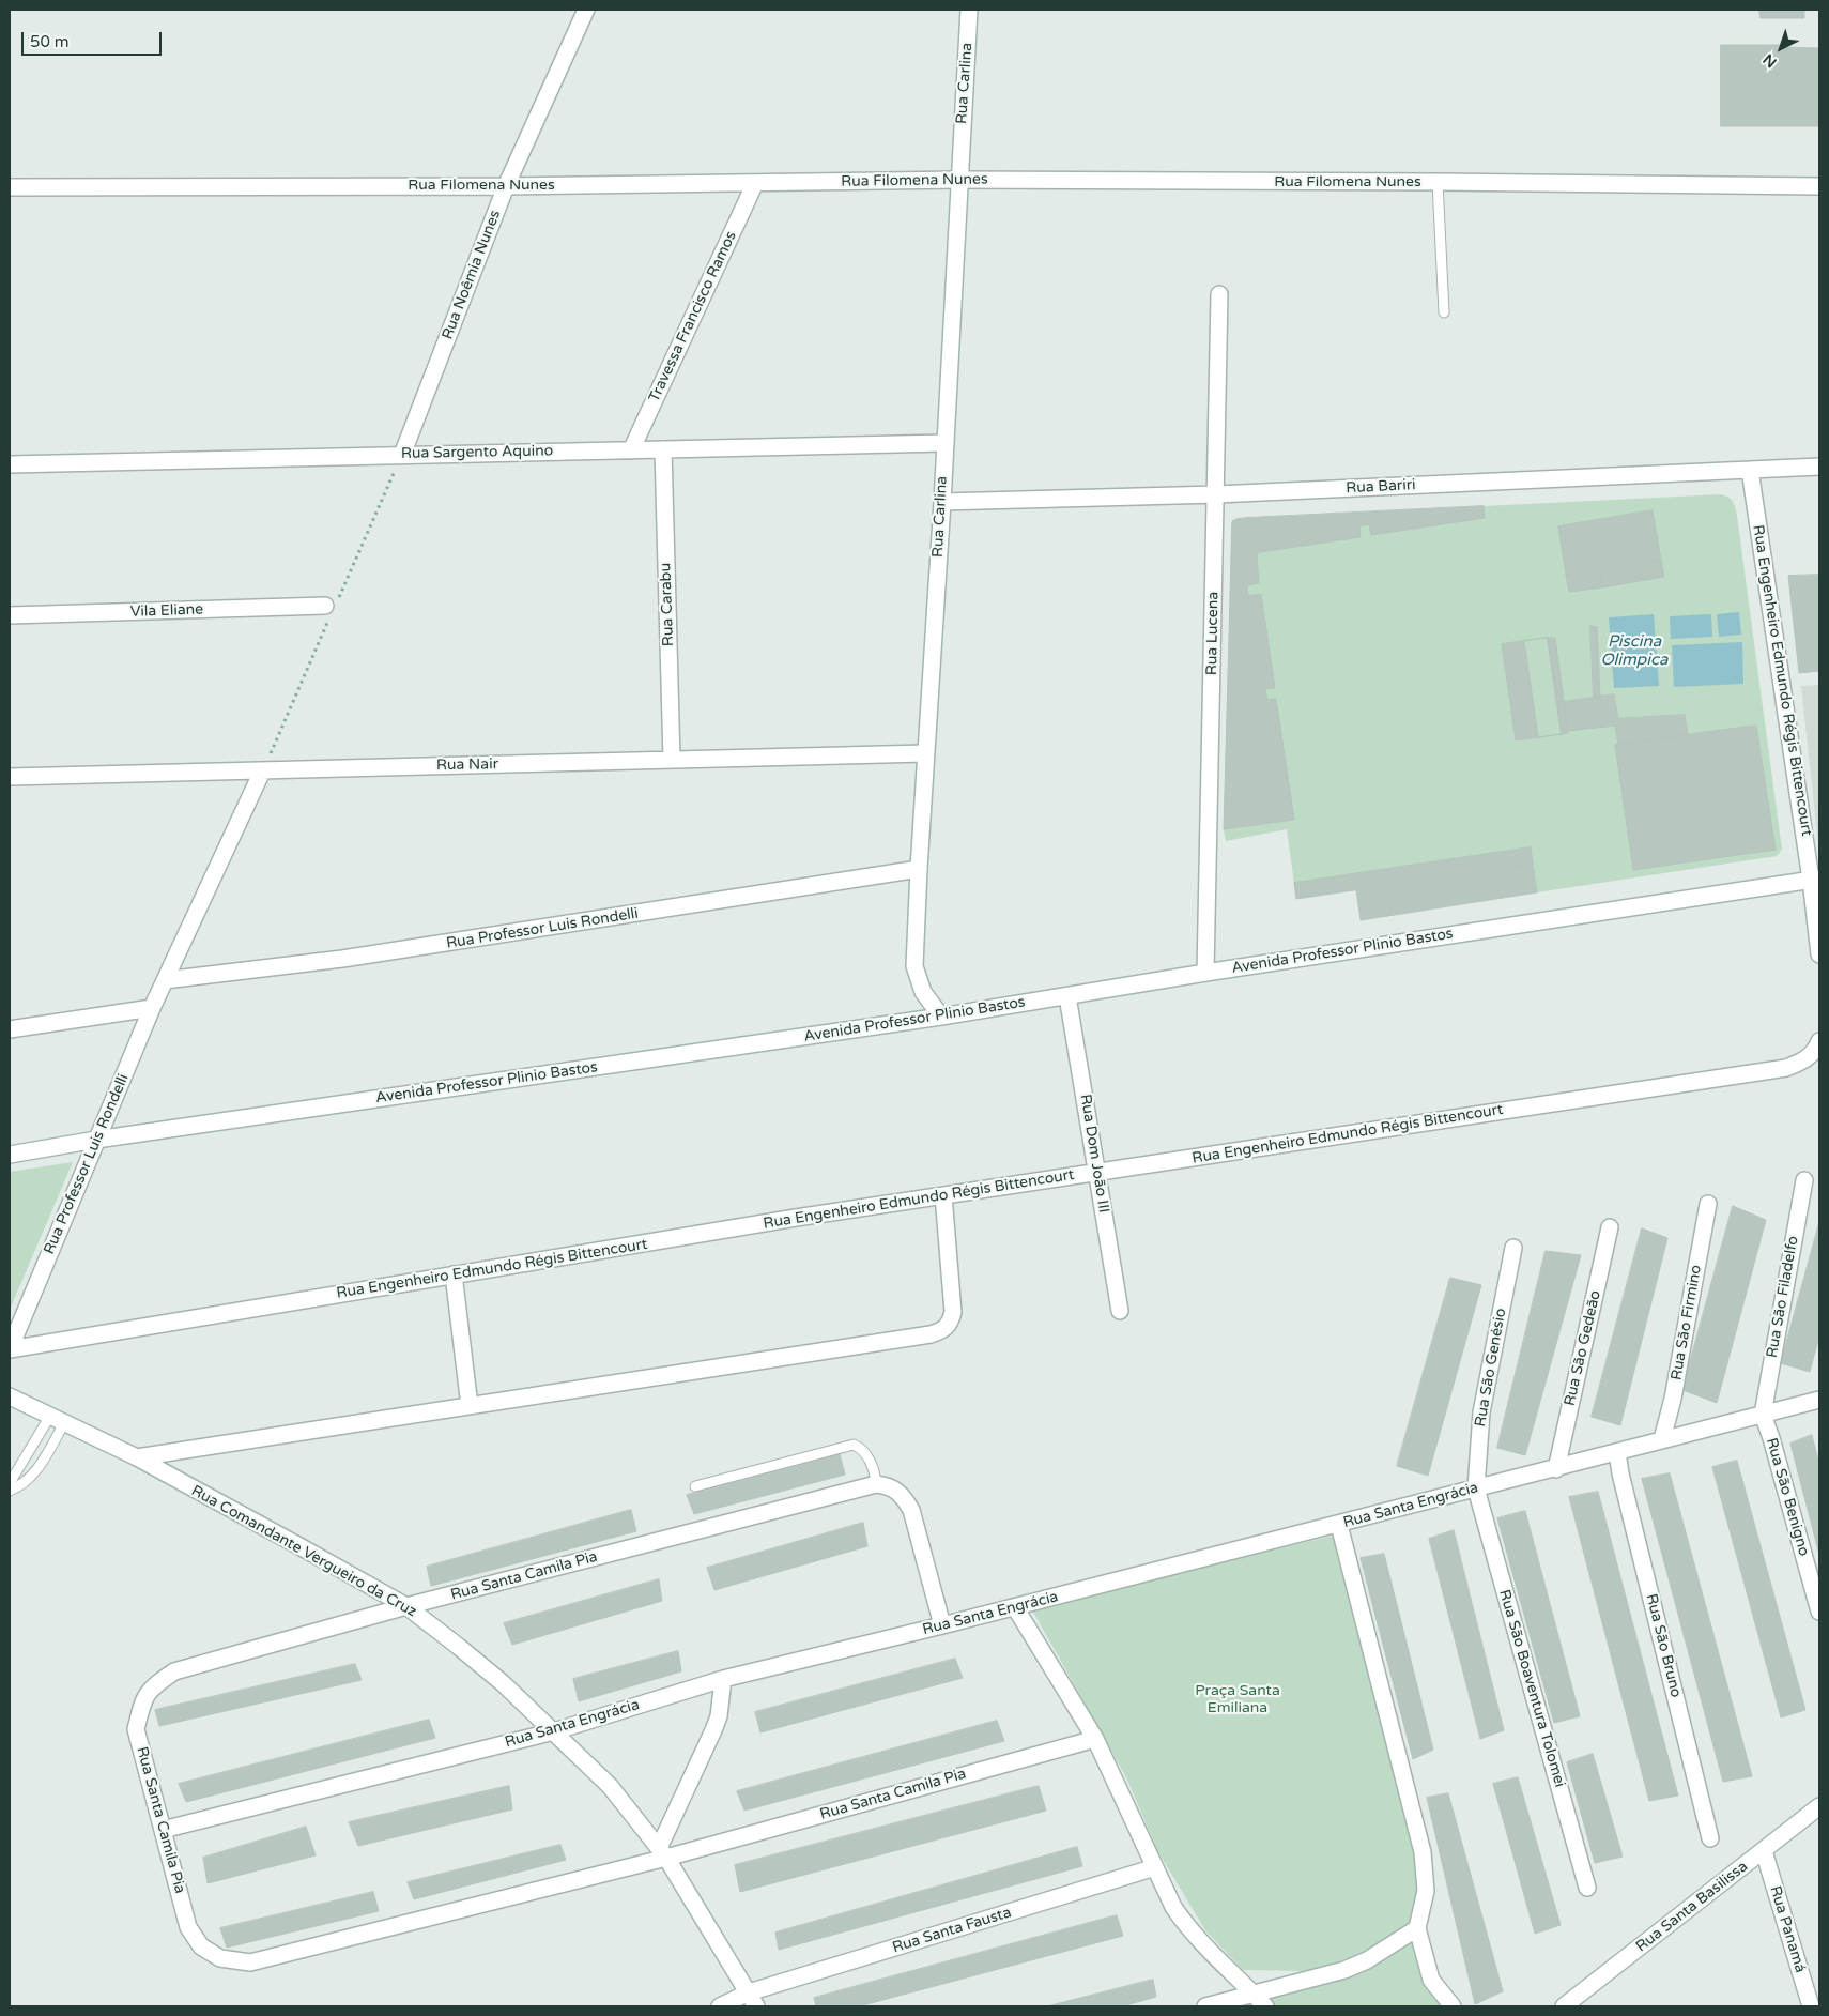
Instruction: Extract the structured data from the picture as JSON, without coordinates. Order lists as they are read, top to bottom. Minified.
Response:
{"streets":{"street":["Rua Carlina","Rua Filomena Nunes","Rua Noêmia Nunes","Travessa Francisco Ramos","Rua Sargento Aquino","Rua Bariri","Rua Carabu","Vila Eliane","Rua Lucena","Rua Engenheiro Edmundo Régis Bittencourt","Rua Nair","Rua Professor Luis Rondelli","Avenida Professor Plinio Bastos","Rua Dom João III","Rua São Filadelfo","Rua São Firmino","Rua São Gedeão","Rua São Genésio","Rua São Benigno","Rua Santa Engrácia","Rua Comandante Vergueiro da Cruz","Rua Santa Camila Pia","Rua São Bruno","Rua São Boaventura Tolomei","Rua Santa Basilissa","Rua Panamá","Rua Santa Fausta"]},"crossings":[["Rua Carlina","Rua Filomena Nunes"],["Rua Carlina","Rua Sargento Aquino"],["Rua Carlina","Rua Bariri"],["Rua Carlina","Rua Nair"],["Rua Carlina","Rua Professor Luis Rondelli"],["Rua Carlina","Avenida Professor Plinio Bastos"],["Rua Filomena Nunes","Rua Noêmia Nunes"],["Rua Filomena Nunes","Travessa Francisco Ramos"],["Rua Noêmia Nunes","Rua Sargento Aquino"],["Travessa Francisco Ramos","Rua Sargento Aquino"],["Rua Sargento Aquino","Rua Carabu"],["Rua Bariri","Rua Lucena"],["Rua Bariri","Rua Engenheiro Edmundo Régis Bittencourt"],["Rua Carabu","Rua Nair"],["Rua Lucena","Avenida Professor Plinio Bastos"],["Rua Engenheiro Edmundo Régis Bittencourt","Rua Professor Luis Rondelli"],["Rua Engenheiro Edmundo Régis Bittencourt","Avenida Professor Plinio Bastos"],["Rua Engenheiro Edmundo Régis Bittencourt","Rua Dom João III"],["Rua Nair","Rua Professor Luis Rondelli"],["Rua Professor Luis Rondelli","Avenida Professor Plinio Bastos"],["Avenida Professor Plinio Bastos","Rua Dom João III"],["Rua São Filadelfo","Rua São Benigno"],["Rua São Filadelfo","Rua Santa Engrácia"],["Rua São Firmino","Rua Santa Engrácia"],["Rua São Gedeão","Rua Santa Engrácia"],["Rua São Genésio","Rua Santa Engrácia"],["Rua São Genésio","Rua São Boaventura Tolomei"],["Rua São Benigno","Rua Santa Engrácia"],["Rua Santa Engrácia","Rua Comandante Vergueiro da Cruz"],["Rua Santa Engrácia","Rua Santa Camila Pia"],["Rua Santa Engrácia","Rua São Bruno"],["Rua Santa Engrácia","Rua São Boaventura Tolomei"],["Rua Comandante Vergueiro da Cruz","Rua Santa Camila Pia"],["Rua Comandante Vergueiro da Cruz","Rua Santa Fausta"],["Rua Santa Basilissa","Rua Panamá"]],"water":["Piscina Olimpica"],"parks":["Praça Santa Emiliana"],"scale_bar":"50 m","north":"bottom left"}
